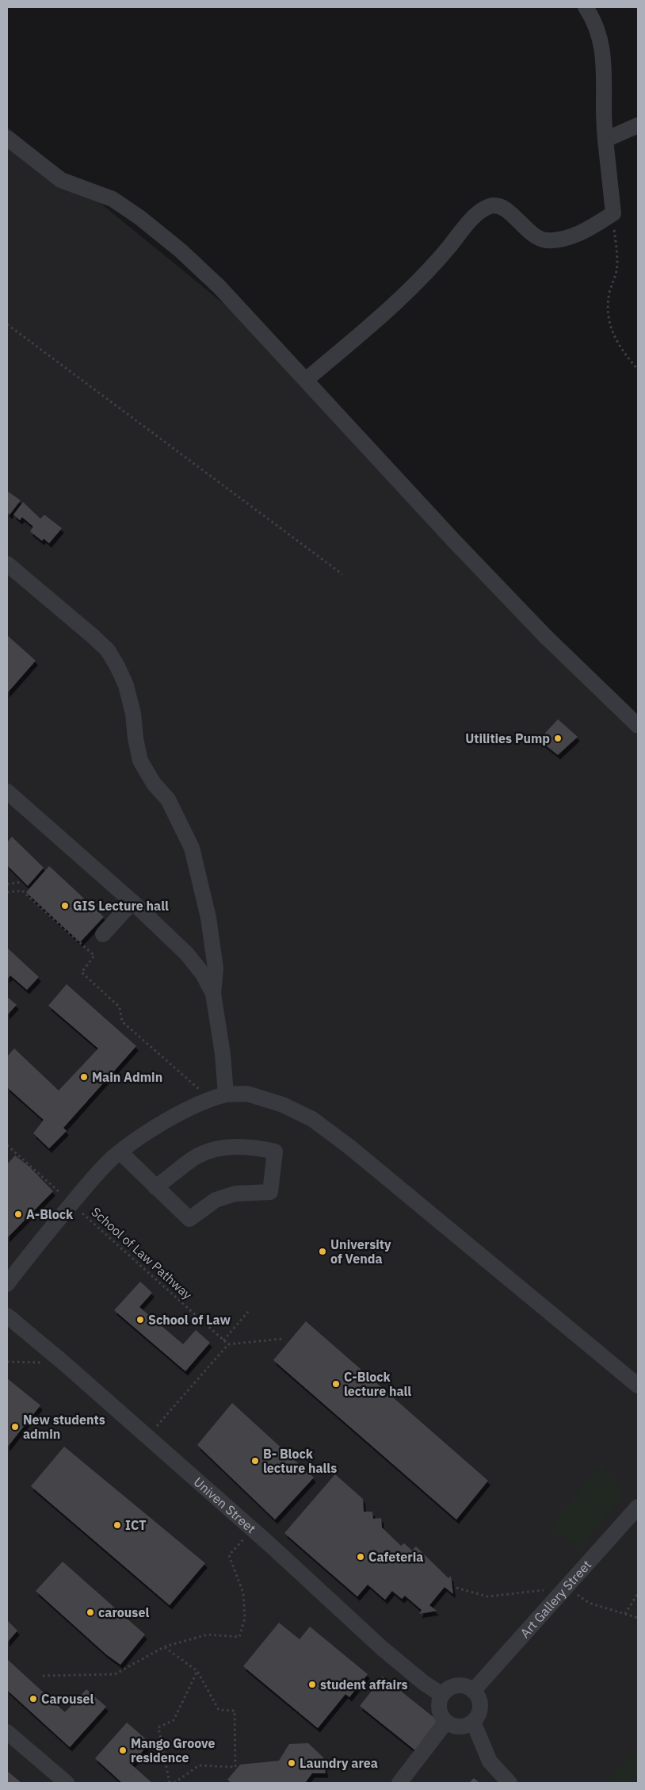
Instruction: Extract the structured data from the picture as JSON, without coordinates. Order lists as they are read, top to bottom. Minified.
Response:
{"streets":{"street":["Univen Street","Art Gallery Street"],"path":["School of Law Pathway"]},"crossings":[["Univen Street","Art Gallery Street"]],"places":["Utilities Pump","GIS Lecture hall","Main Admin","A-Block","University of Venda","School of Law","C-Block lecture hall","New students admin","B- Block lecture halls","ICT","Cafeteria","carousel","student affairs","Carousel","Mango Groove residence","Laundry area"]}
